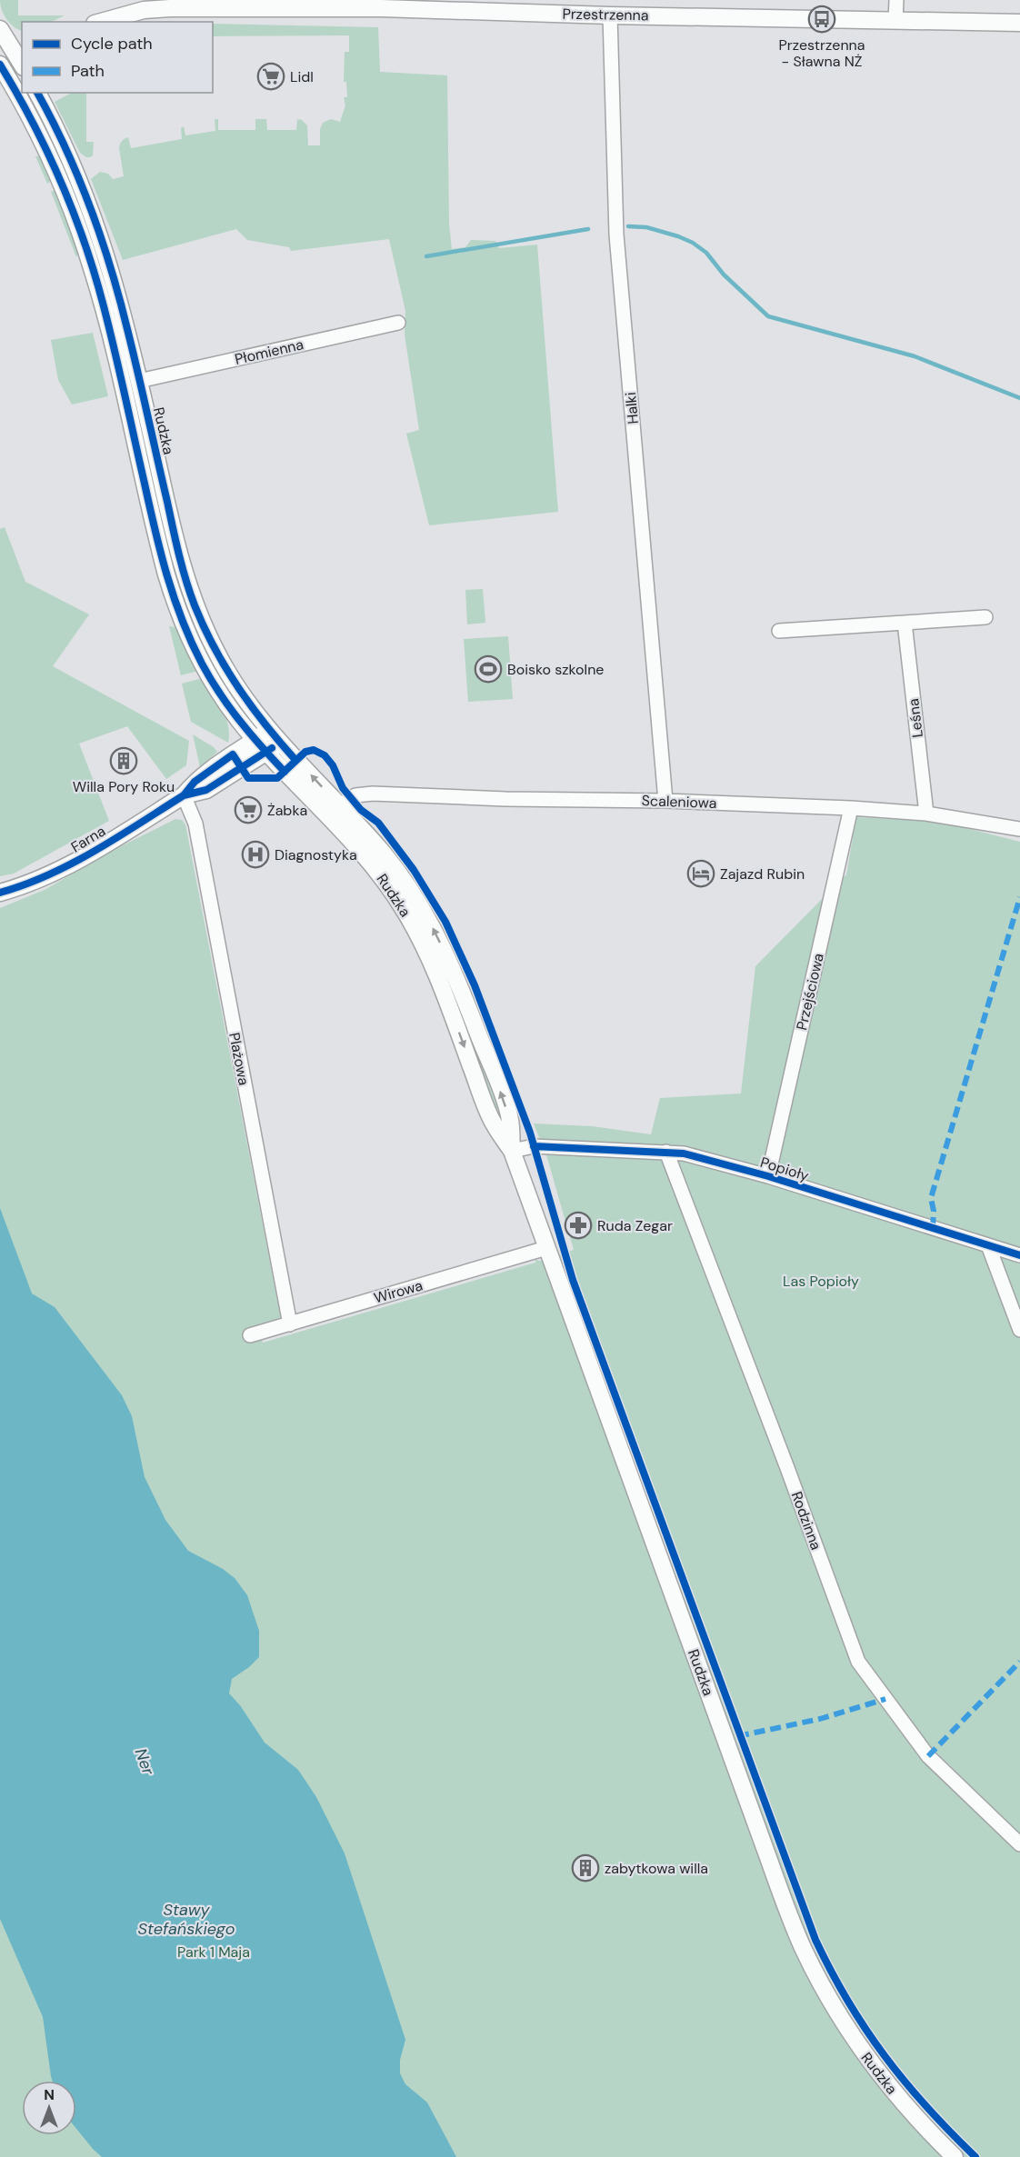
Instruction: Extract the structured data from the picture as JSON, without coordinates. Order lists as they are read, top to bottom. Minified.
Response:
{"streets":{"street":["Przestrzenna","Płomienna","Halki","Rudzka","Leśna","Scaleniowa","Farna","Przejściowa","Plażowa","Popioły","Wirowa","Rodzinna"]},"crossings":[["Przestrzenna","Halki"],["Płomienna","Rudzka"],["Halki","Scaleniowa"],["Rudzka","Scaleniowa"],["Rudzka","Farna"],["Rudzka","Popioły"],["Rudzka","Wirowa"],["Leśna","Scaleniowa"],["Scaleniowa","Przejściowa"],["Farna","Plażowa"],["Przejściowa","Popioły"],["Plażowa","Wirowa"],["Popioły","Rodzinna"]],"water":["Ner","Stawy Stefańskiego"],"parks":["Las Popioły","Park 1 Maja"],"places":{"bus stop":["Przestrzenna - Sławna NŻ"],"supermarket":["Lidl","Żabka"],"sports":["Boisko szkolne"],"building":["Willa Pory Roku","zabytkowa willa"],"hospital":["Diagnostyka"],"hotel":["Zajazd Rubin"],"pharmacy":["Ruda Zegar"]},"legend":["Cycle path","Path"],"north":"top"}
